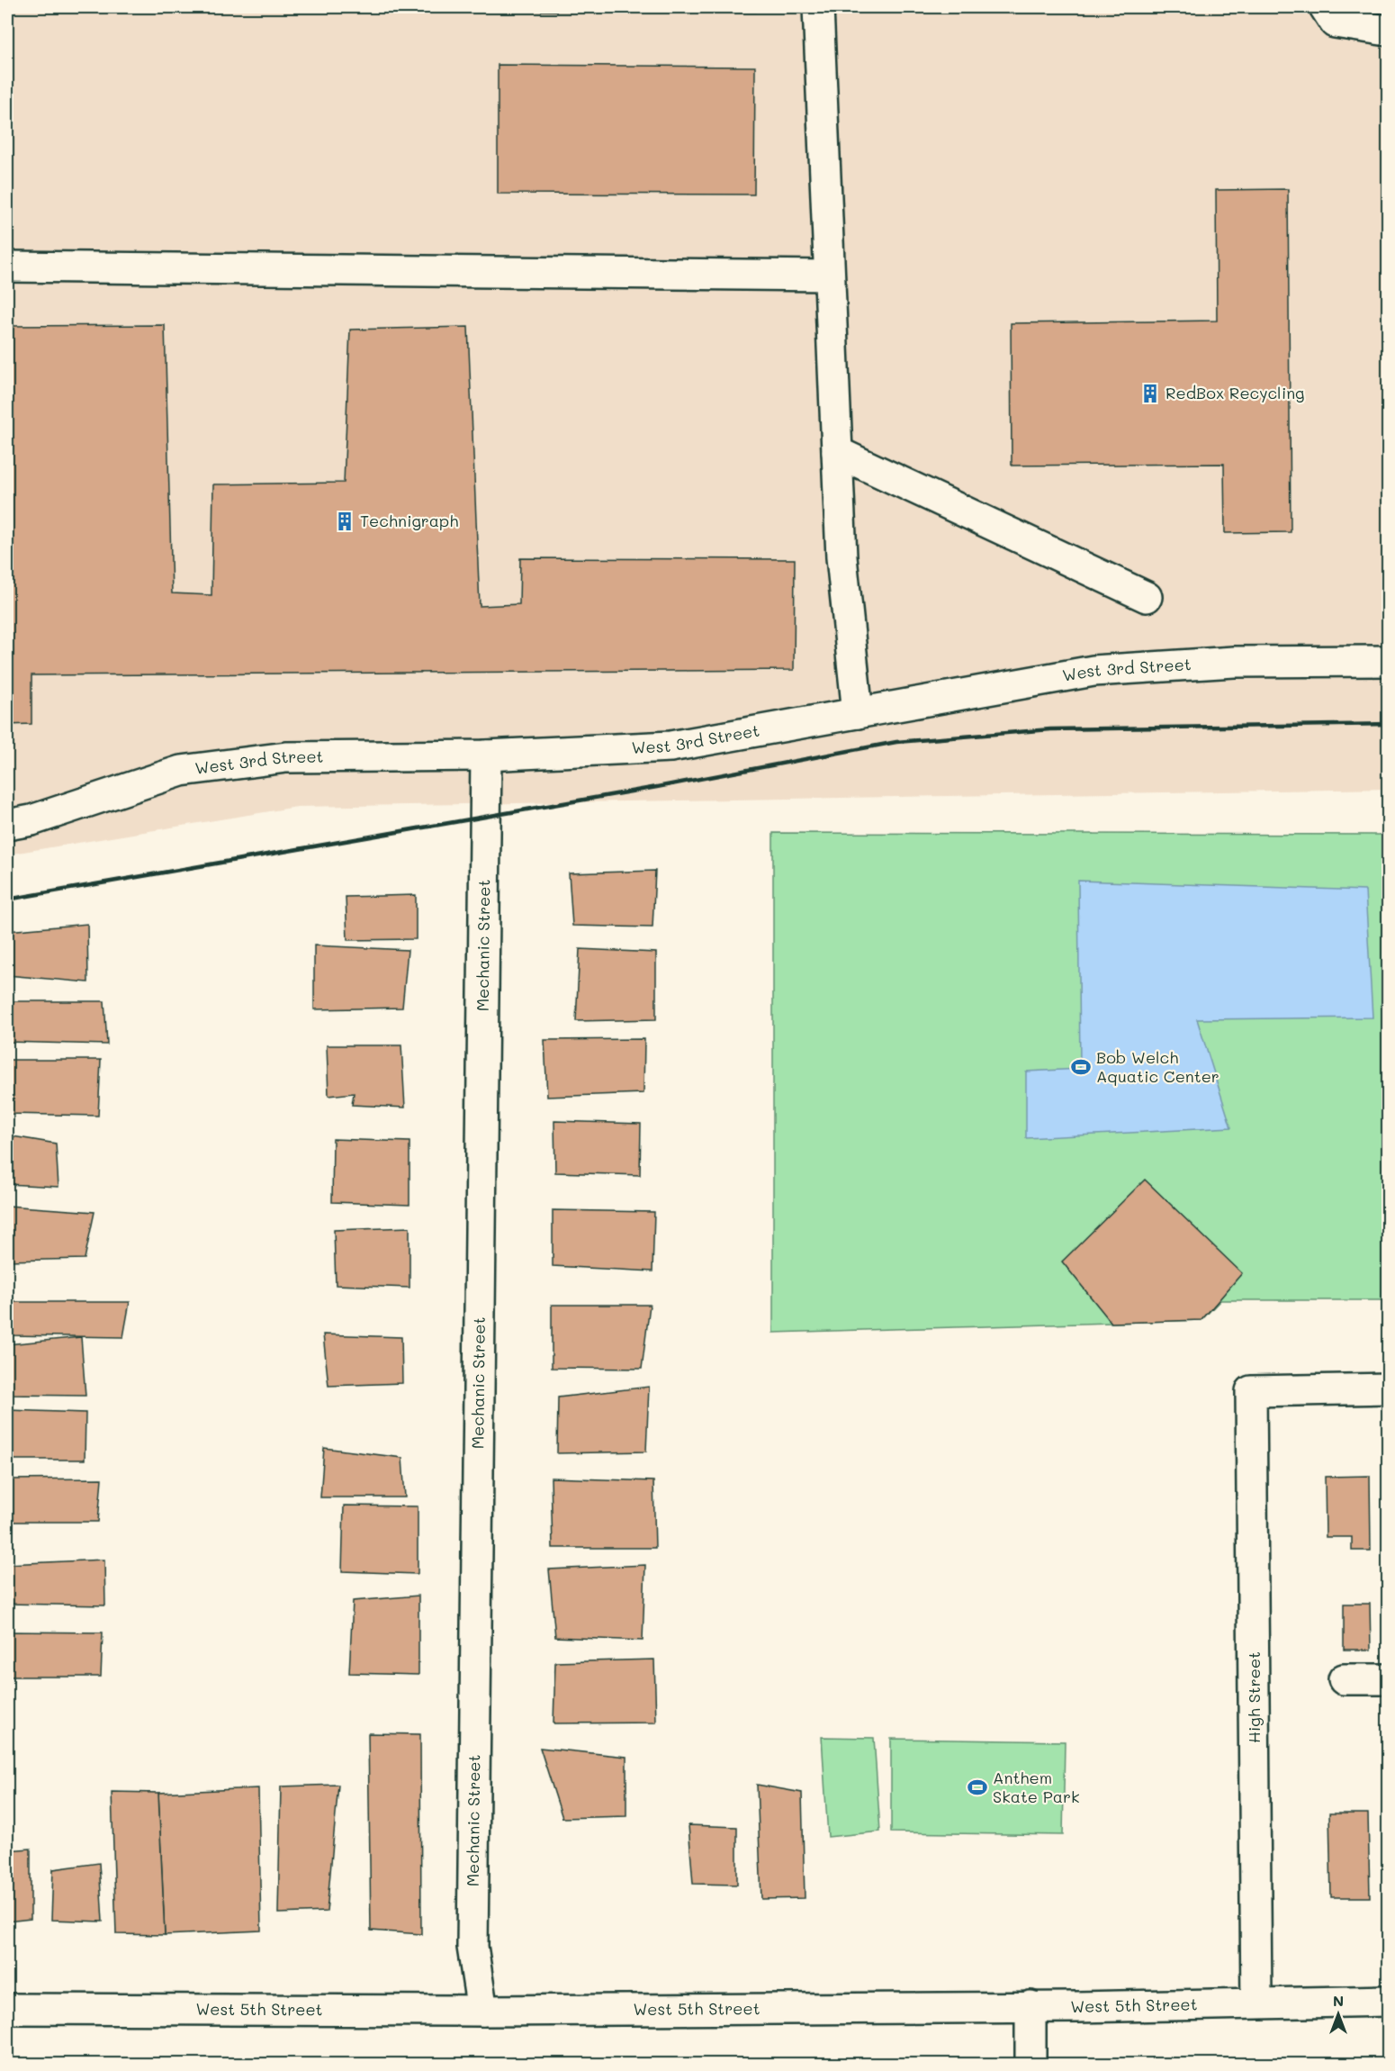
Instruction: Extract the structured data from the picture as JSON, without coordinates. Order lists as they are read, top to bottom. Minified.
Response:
{"streets":{"street":["West 3rd Street","Mechanic Street","High Street","West 5th Street"]},"crossings":[["West 3rd Street","Mechanic Street"],["Mechanic Street","West 5th Street"],["High Street","West 5th Street"]],"places":{"building":["RedBox Recycling","Technigraph"],"sports":["Bob Welch Aquatic Center","Anthem Skate Park"]},"north":"top"}
